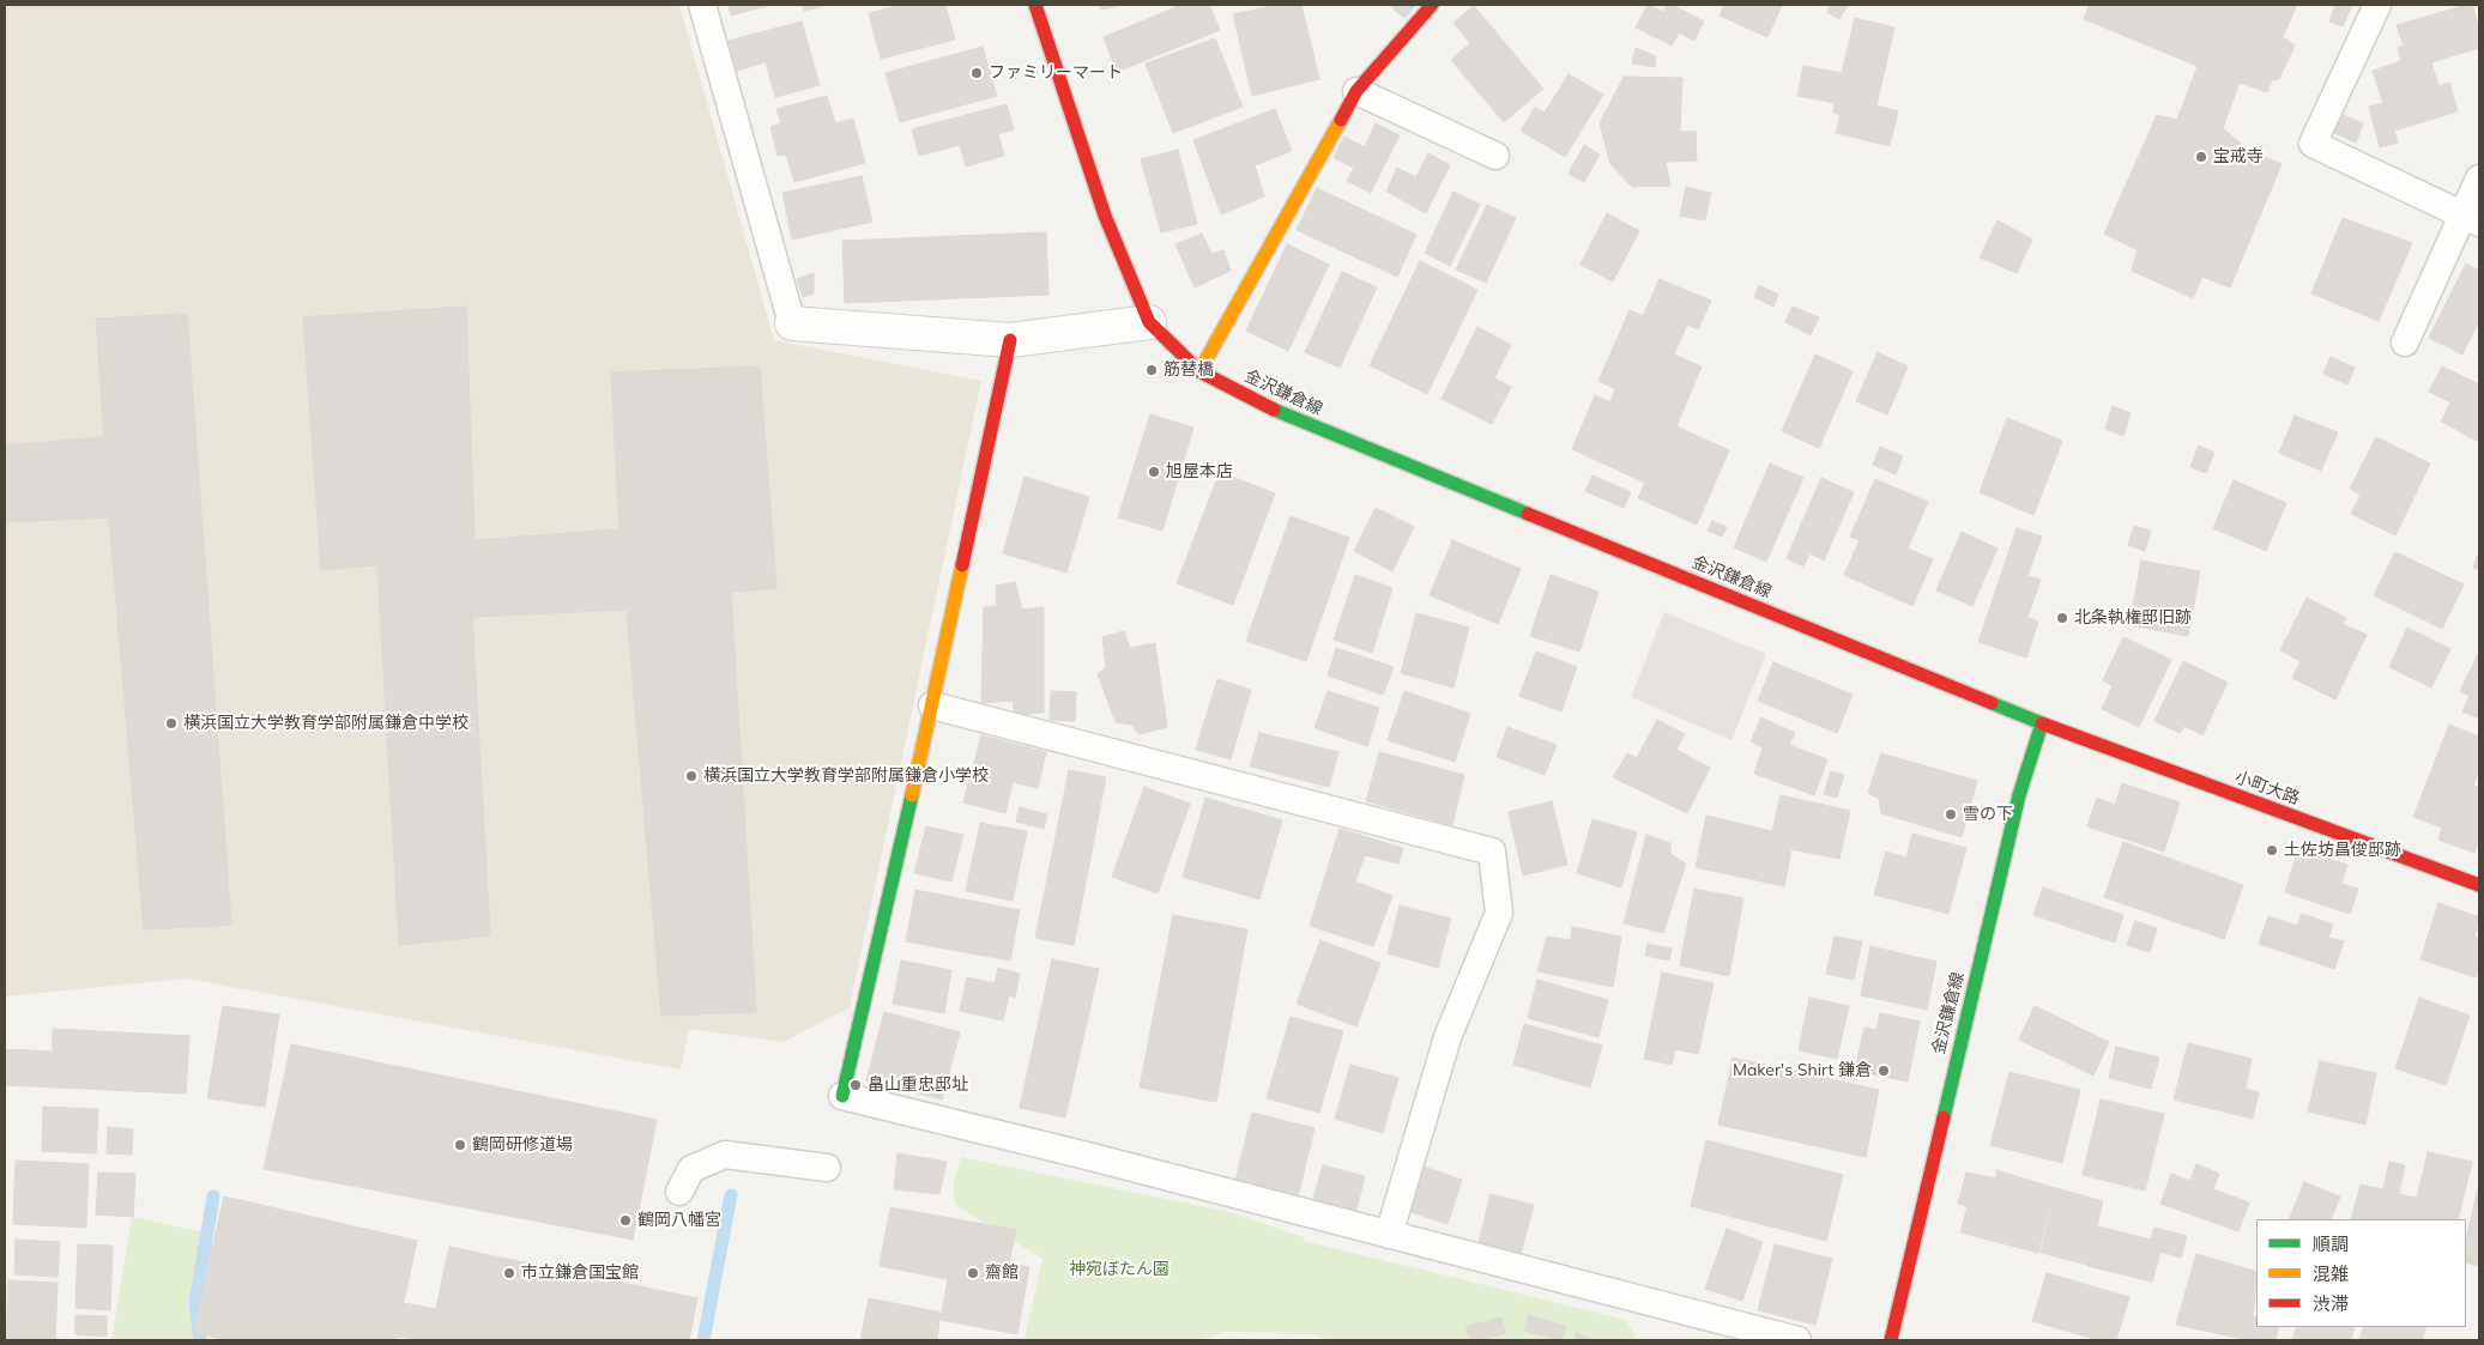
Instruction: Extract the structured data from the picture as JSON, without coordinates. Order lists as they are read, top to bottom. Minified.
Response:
{"streets":{"main road":["金沢鎌倉線","小町大路"]},"crossings":[["金沢鎌倉線","小町大路"]],"parks":["神宛ぼたん園"],"places":["ファミリーマート","宝戒寺","筋替橋","旭屋本店","北条執権邸旧跡","横浜国立大学教育学部附属鎌倉中学校","横浜国立大学教育学部附属鎌倉小学校","雪の下","土佐坊昌俊邸跡","Maker's Shirt 鎌倉","畠山重忠邸址","鶴岡研修道場","鶴岡八幡宮","市立鎌倉国宝館","齋館"],"legend":["順調","混雑","渋滞"]}
